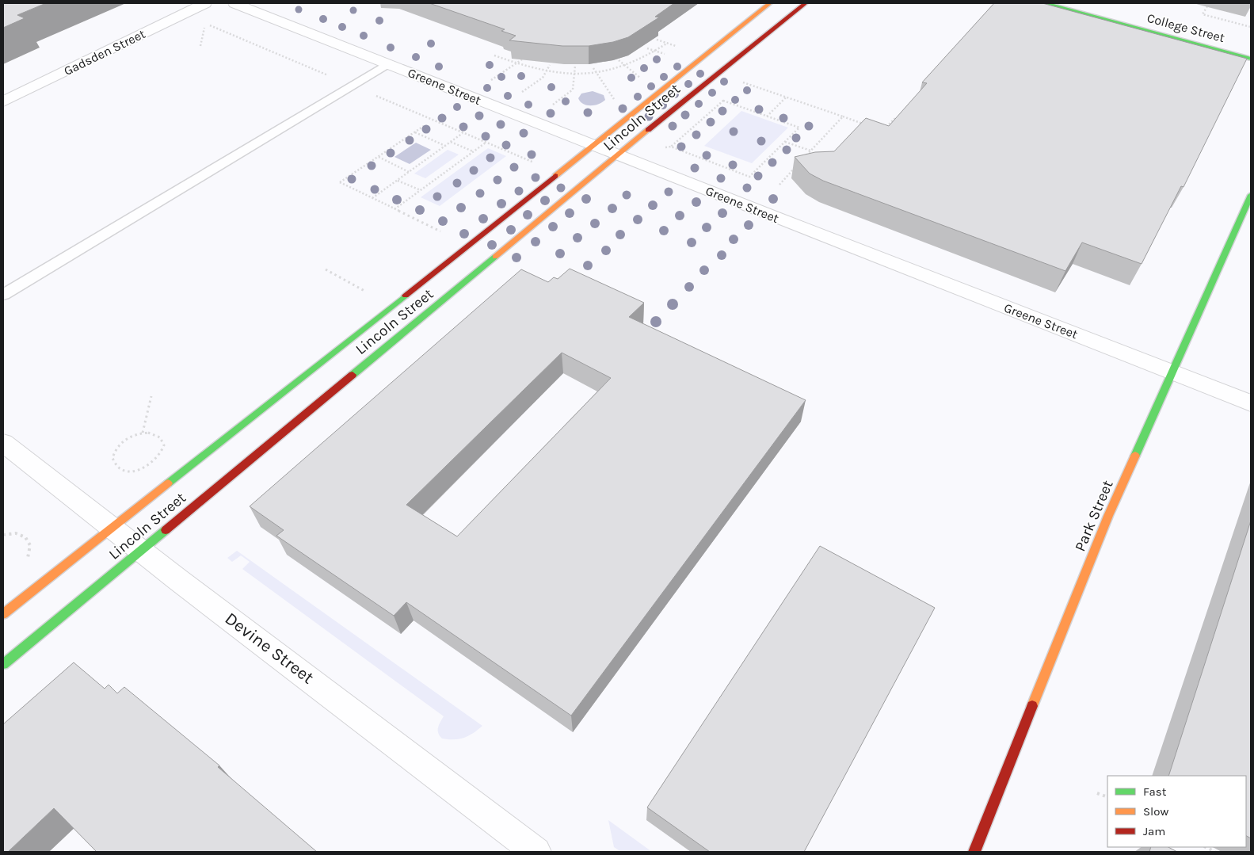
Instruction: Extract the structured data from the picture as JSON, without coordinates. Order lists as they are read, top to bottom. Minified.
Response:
{"streets":{"street":["College Street","Gadsden Street","Greene Street","Lincoln Street","Park Street","Devine Street"]},"crossings":[["Greene Street","Lincoln Street"],["Greene Street","Park Street"],["Lincoln Street","Devine Street"]],"legend":["Fast","Slow","Jam"]}
